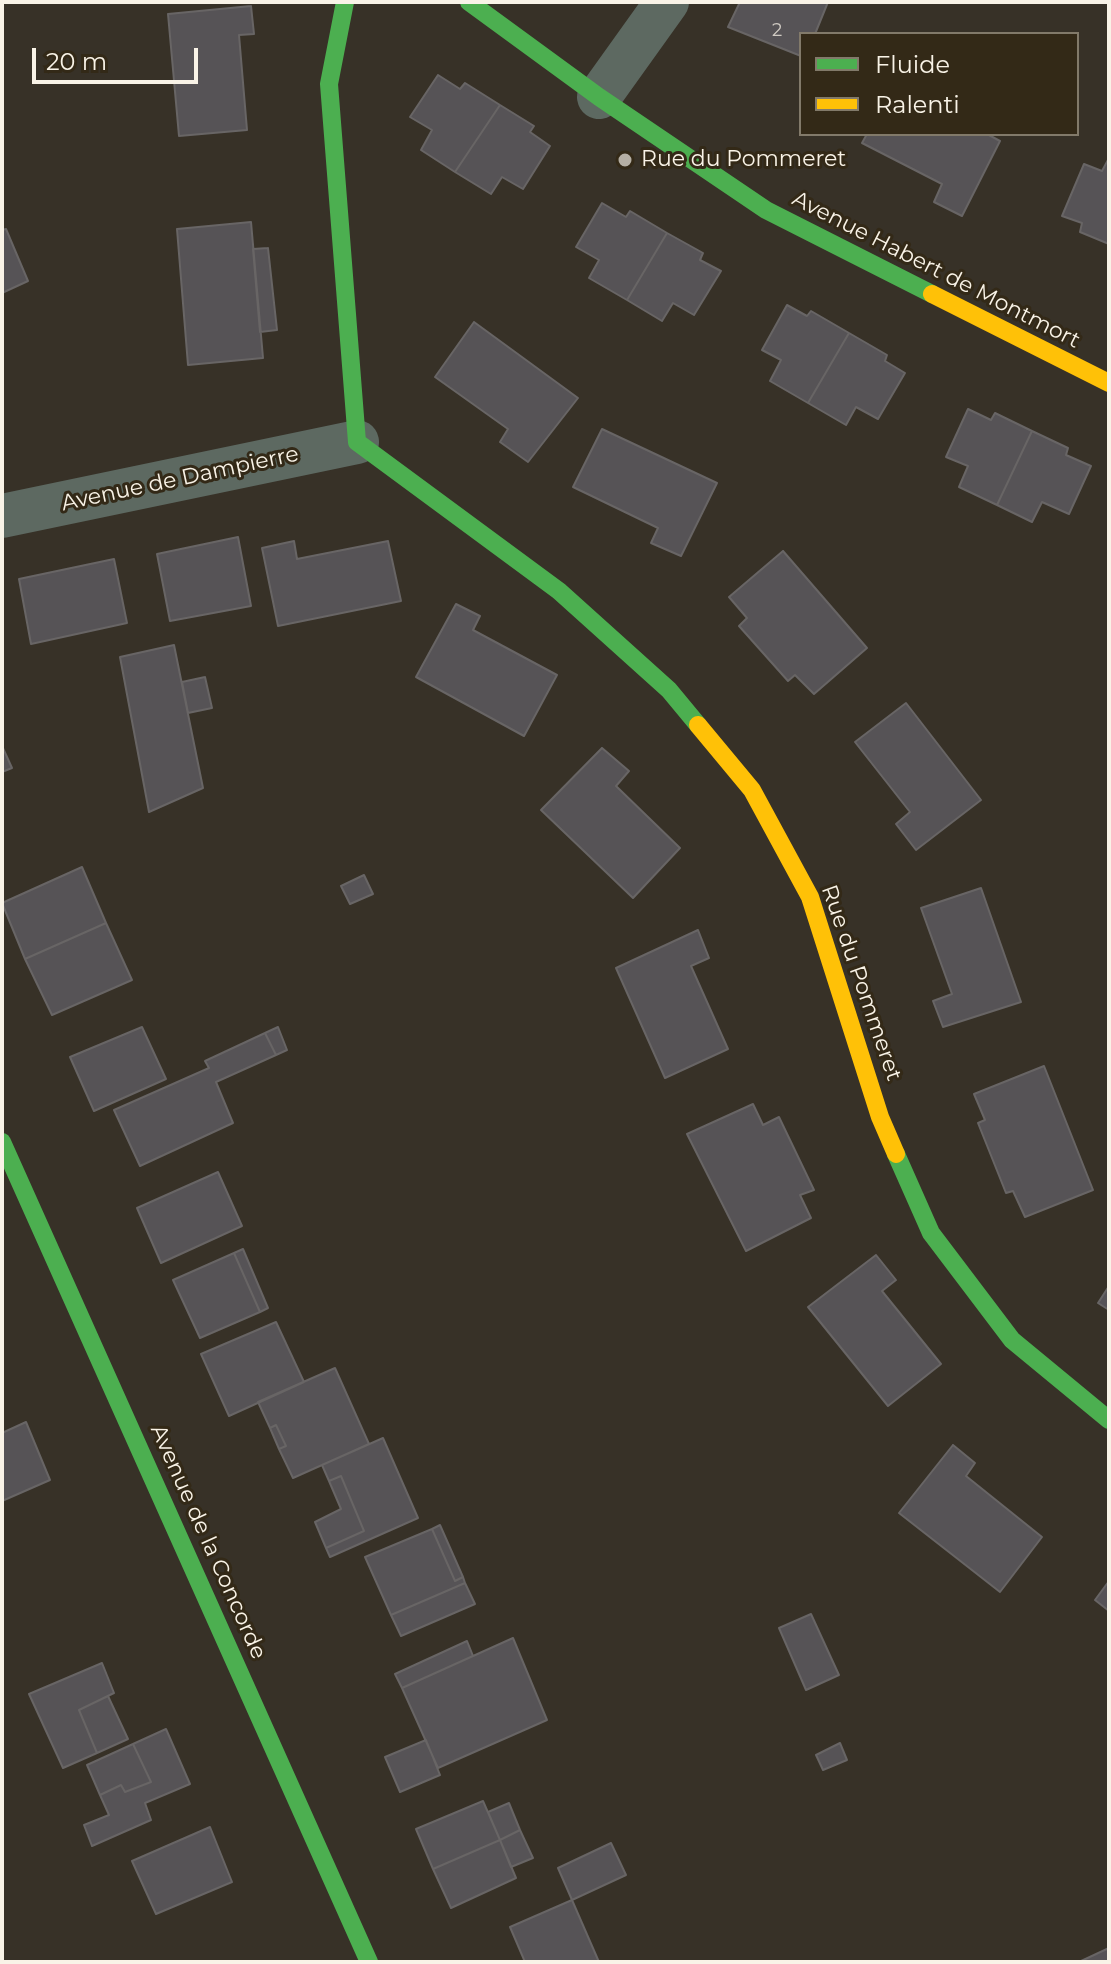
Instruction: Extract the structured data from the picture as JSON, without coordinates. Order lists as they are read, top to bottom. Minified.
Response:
{"streets":{"street":["Avenue Habert de Montmort","Avenue de Dampierre","Rue du Pommeret","Avenue de la Concorde"]},"crossings":[["Avenue de Dampierre","Rue du Pommeret"]],"places":["Rue du Pommeret"],"house_numbers":["2"],"legend":["Fluide","Ralenti"],"scale_bar":"20 m"}
